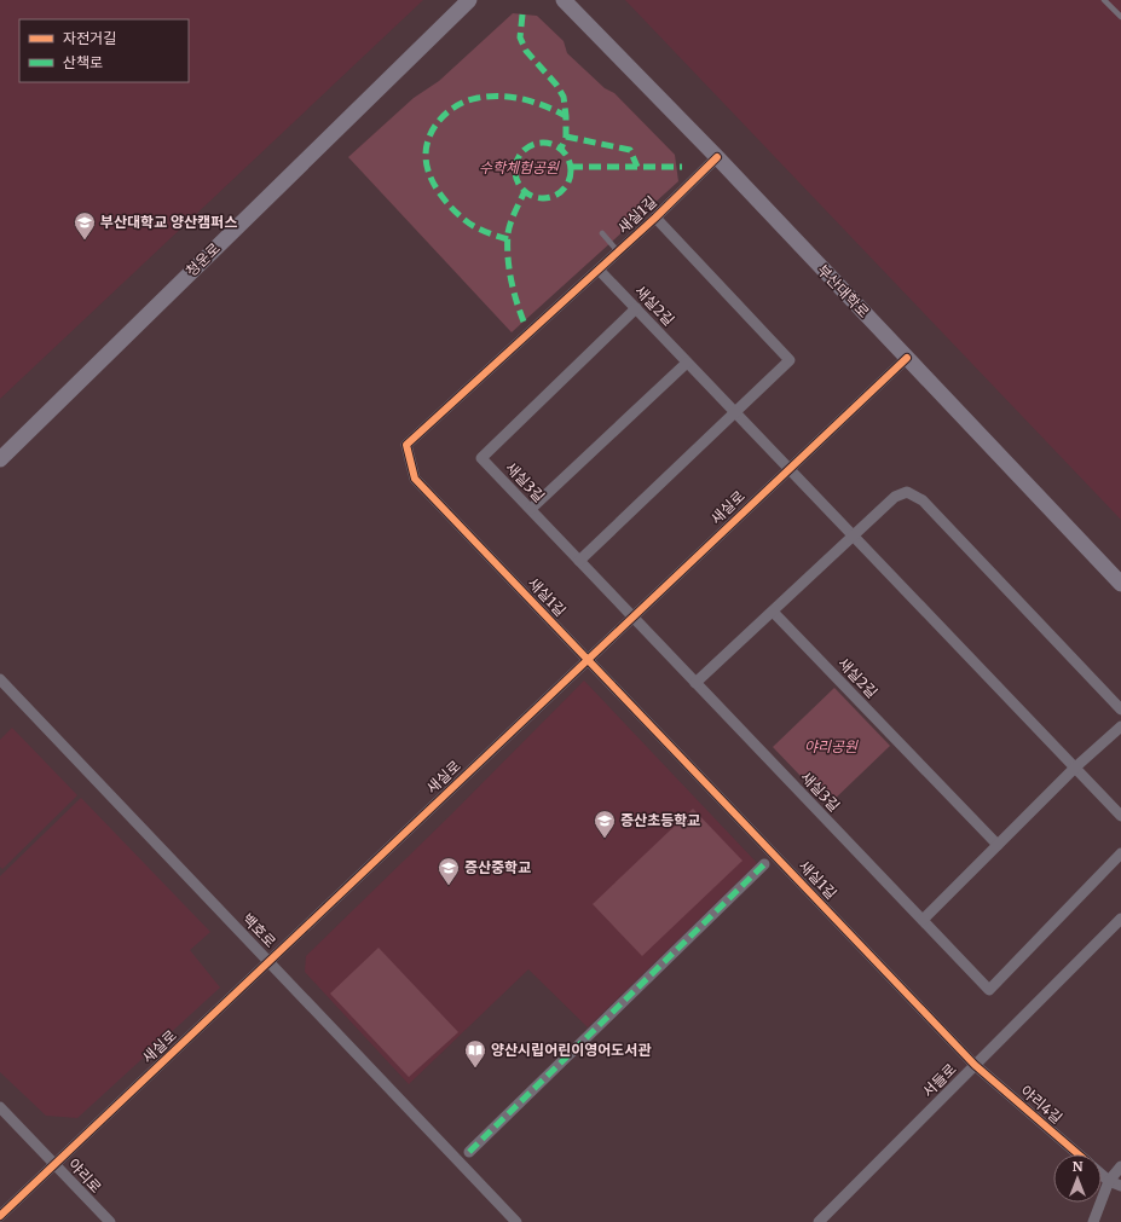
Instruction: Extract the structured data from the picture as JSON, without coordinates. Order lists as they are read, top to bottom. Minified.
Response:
{"streets":{"street":["새실1길","청운로","부산대학로","새실2길","새실3길","새실로","백호로","서들로","야리4길","야리로"]},"crossings":[["새실1길","부산대학로"],["새실1길","새실2길"],["새실1길","새실로"],["새실1길","서들로"],["새실1길","야리4길"],["부산대학로","새실로"],["새실2길","새실3길"],["새실2길","새실로"],["새실3길","새실로"],["새실로","백호로"],["새실로","야리로"],["서들로","야리4길"]],"parks":["수학체험공원","야리공원"],"places":{"school or university":["부산대학교 양산캠퍼스","증산초등학교","증산중학교"],"library":["양산시립어린이영어도서관"]},"legend":["자전거길","산책로"],"north":"top"}
